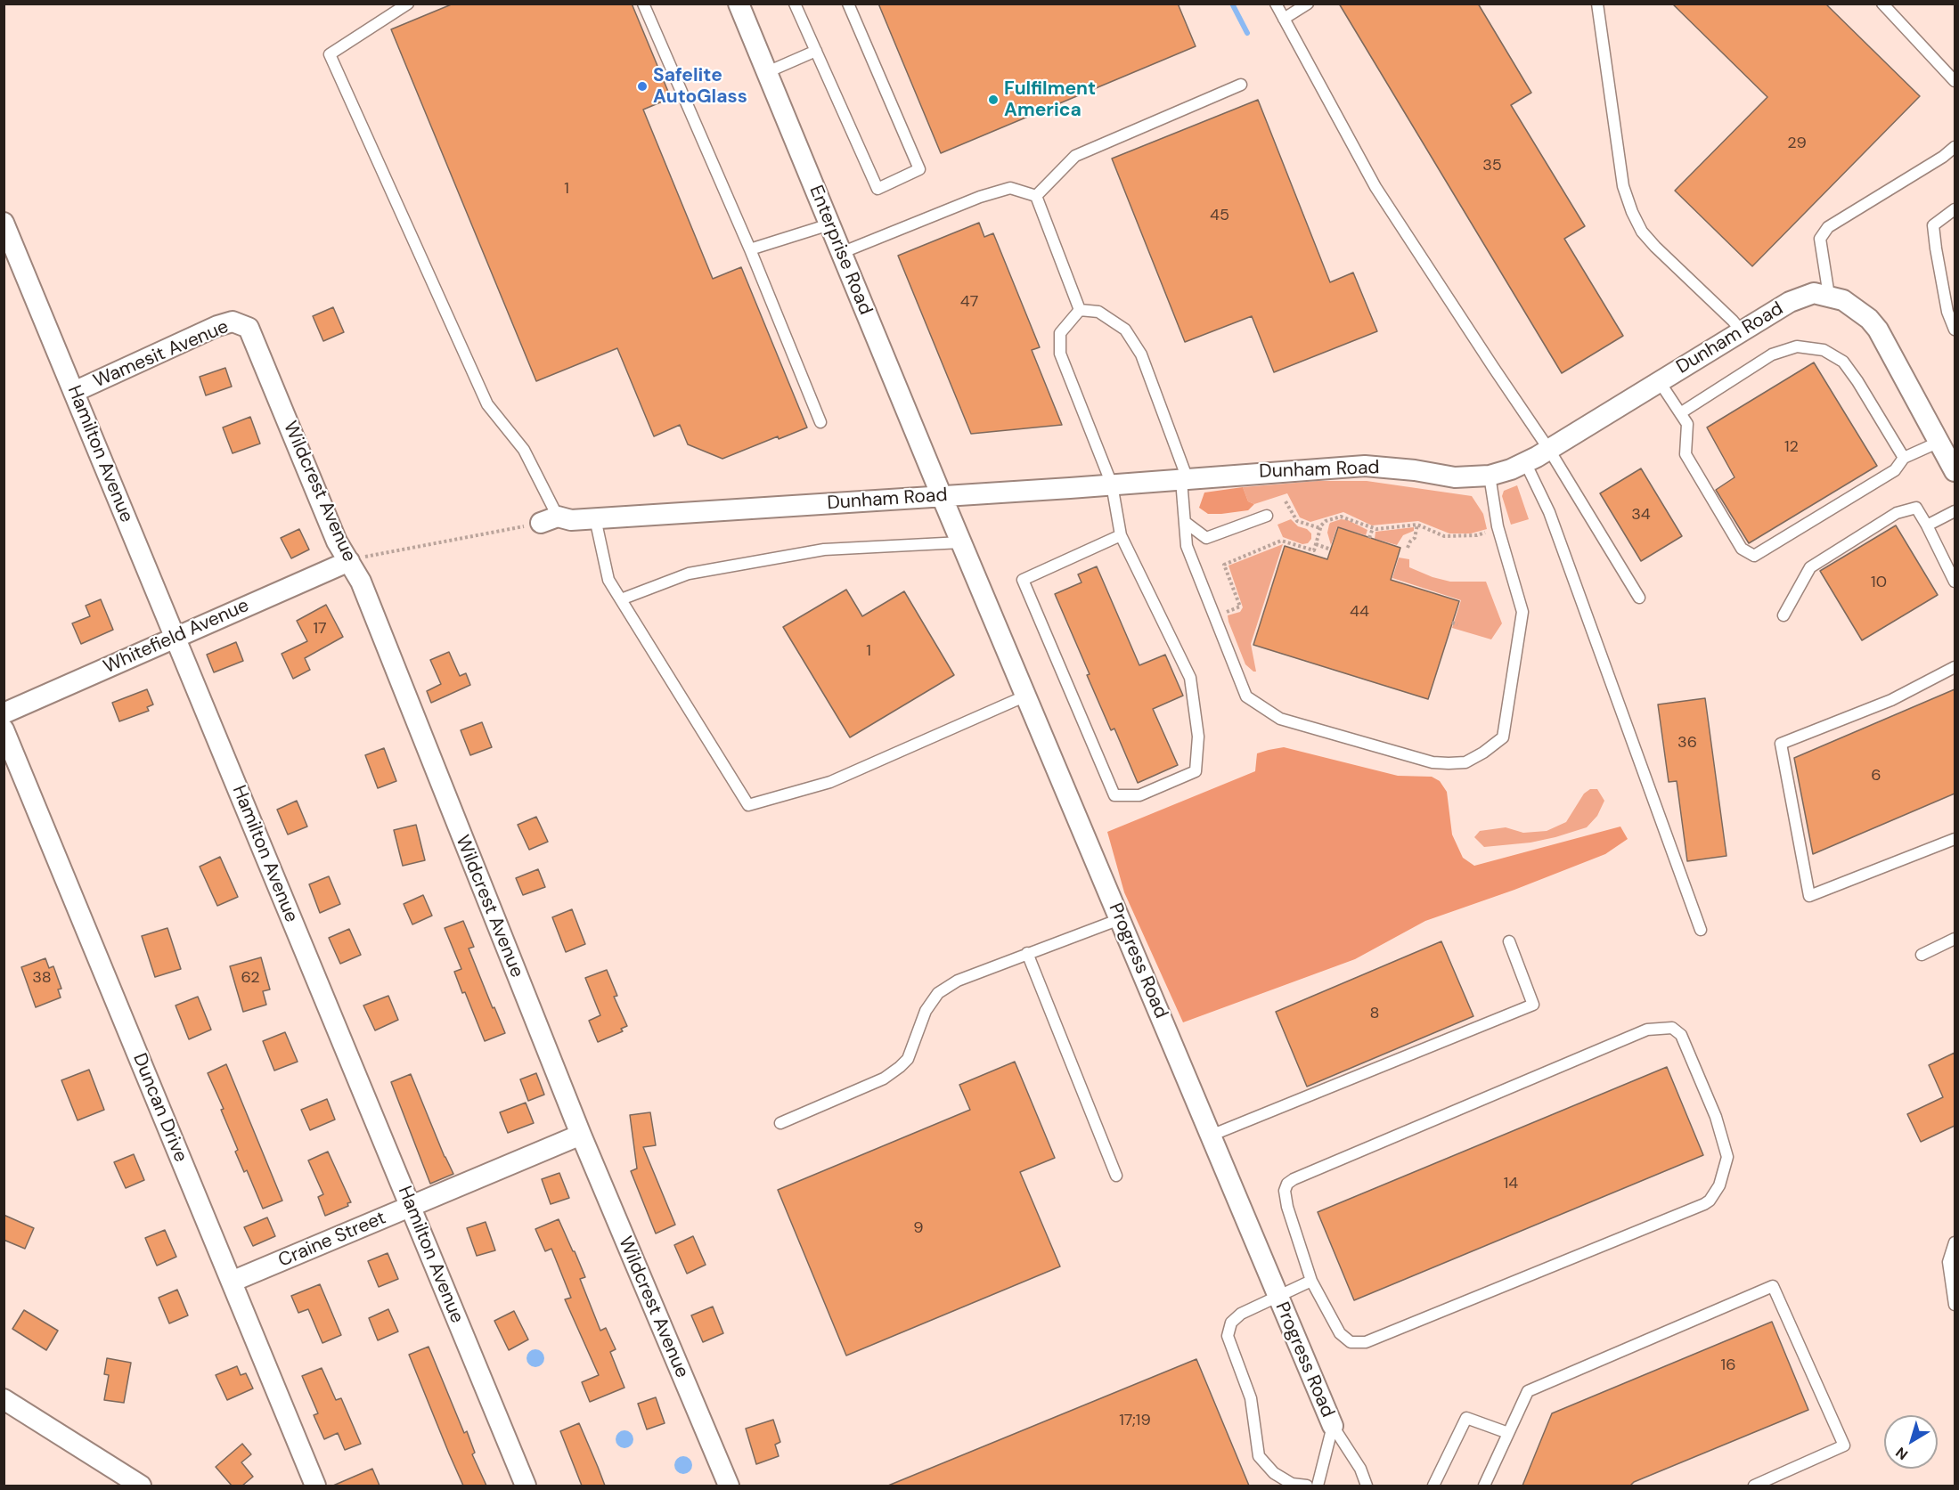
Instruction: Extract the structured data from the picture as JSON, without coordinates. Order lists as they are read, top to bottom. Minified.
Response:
{"streets":{"street":["Enterprise Road","Dunham Road","Wamesit Avenue","Hamilton Avenue","Wildcrest Avenue","Whitefield Avenue","Progress Road","Duncan Drive","Craine Street"]},"crossings":[["Enterprise Road","Dunham Road"],["Enterprise Road","Progress Road"],["Dunham Road","Progress Road"],["Wamesit Avenue","Hamilton Avenue"],["Wamesit Avenue","Wildcrest Avenue"],["Hamilton Avenue","Whitefield Avenue"],["Hamilton Avenue","Craine Street"],["Wildcrest Avenue","Whitefield Avenue"],["Wildcrest Avenue","Craine Street"],["Duncan Drive","Craine Street"]],"places":["Safelite AutoGlass","Fulfilment America"],"house_numbers":["29","35","1","45","47","12","34","10","44","17","1","36","6","38","62","8","14","9","16","17;19"],"north":"bottom left"}
